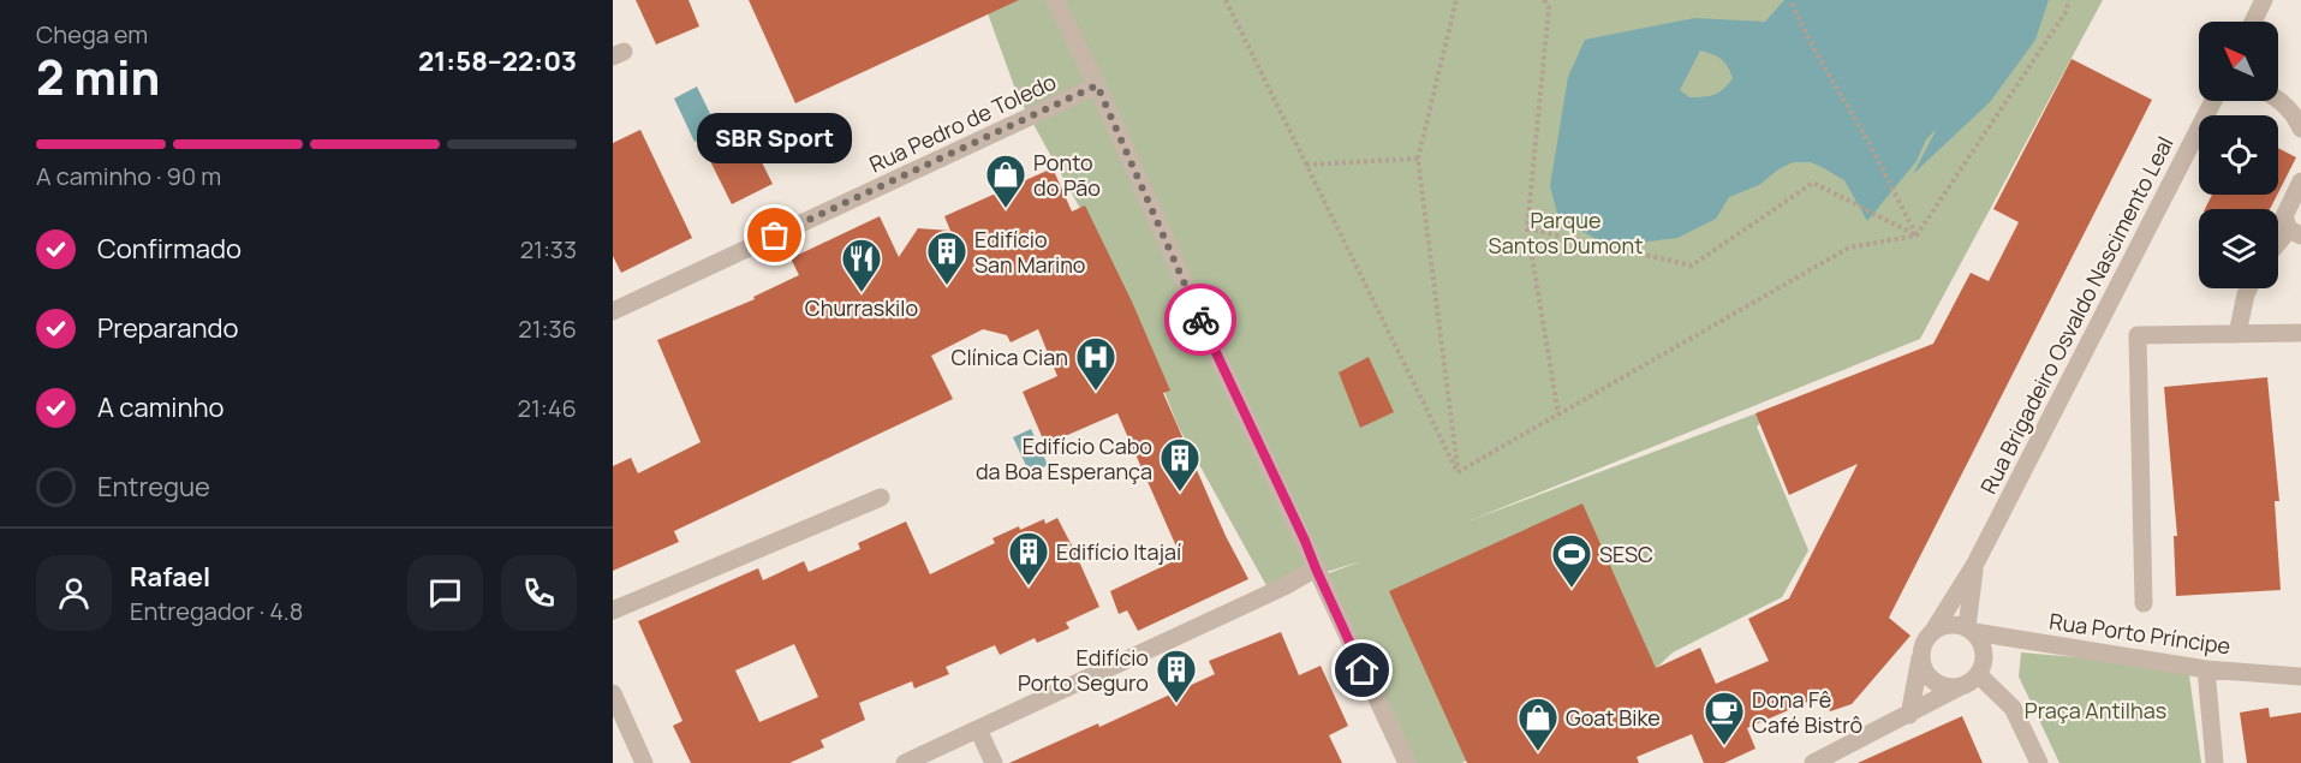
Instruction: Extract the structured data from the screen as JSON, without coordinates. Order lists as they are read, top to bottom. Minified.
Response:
{"streets":{"street":["Rua Pedro de Toledo","Rua Brigadeiro Osvaldo Nascimento Leal","Rua Porto Príncipe"]},"crossings":[["Rua Brigadeiro Osvaldo Nascimento Leal","Rua Porto Príncipe"]],"parks":["Parque Santos Dumont","Praça Antilhas"],"places":{"shop":["Ponto do Pão","Goat Bike"],"other":["SBR Sport"],"building":["Edifício San Marino","Edifício Cabo da Boa Esperança","Edifício Itajaí","Edifício Porto Seguro"],"restaurant":["Churraskilo"],"hospital":["Clínica Cian"],"sports":["SESC"],"cafe":["Dona Fê Café Bistrô"]},"north":"top left","page":{"heading":["2 min","Chega em","21:58–22:03"],"panel":["Rafael","Entregador · 4.8"],"bubble":"SBR Sport","bar":"A caminho · 90 m","list":[["Confirmado","21:33"],["Preparando","21:36"],["A caminho","21:46"],"Entregue"]}}
